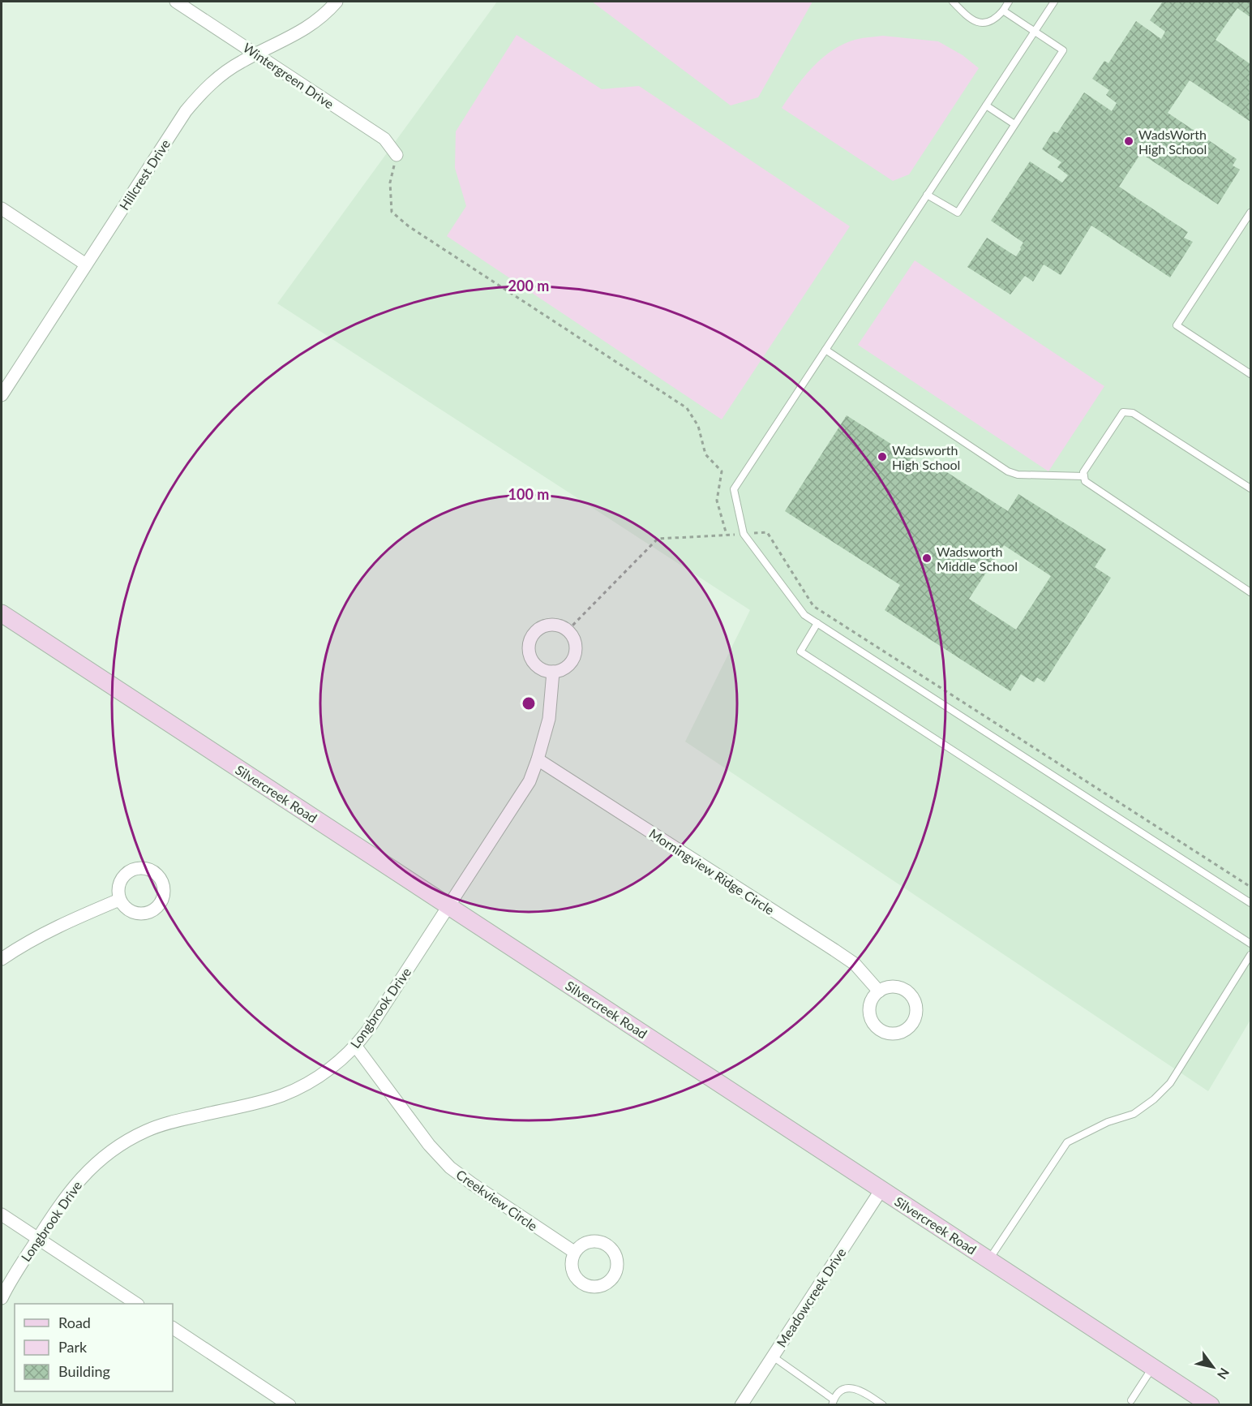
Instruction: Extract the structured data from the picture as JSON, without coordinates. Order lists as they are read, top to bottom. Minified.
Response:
{"streets":{"street":["Wintergreen Drive","Hillcrest Drive","Silvercreek Road","Morningview Ridge Circle","Longbrook Drive","Creekview Circle","Meadowcreek Drive"]},"crossings":[["Wintergreen Drive","Hillcrest Drive"],["Silvercreek Road","Longbrook Drive"],["Silvercreek Road","Meadowcreek Drive"],["Morningview Ridge Circle","Longbrook Drive"],["Longbrook Drive","Creekview Circle"]],"places":["WadsWorth High School","Wadsworth High School","Wadsworth Middle School"],"legend":["Road","Park","Building"],"north":"bottom right","rings":["200 m","100 m"]}
